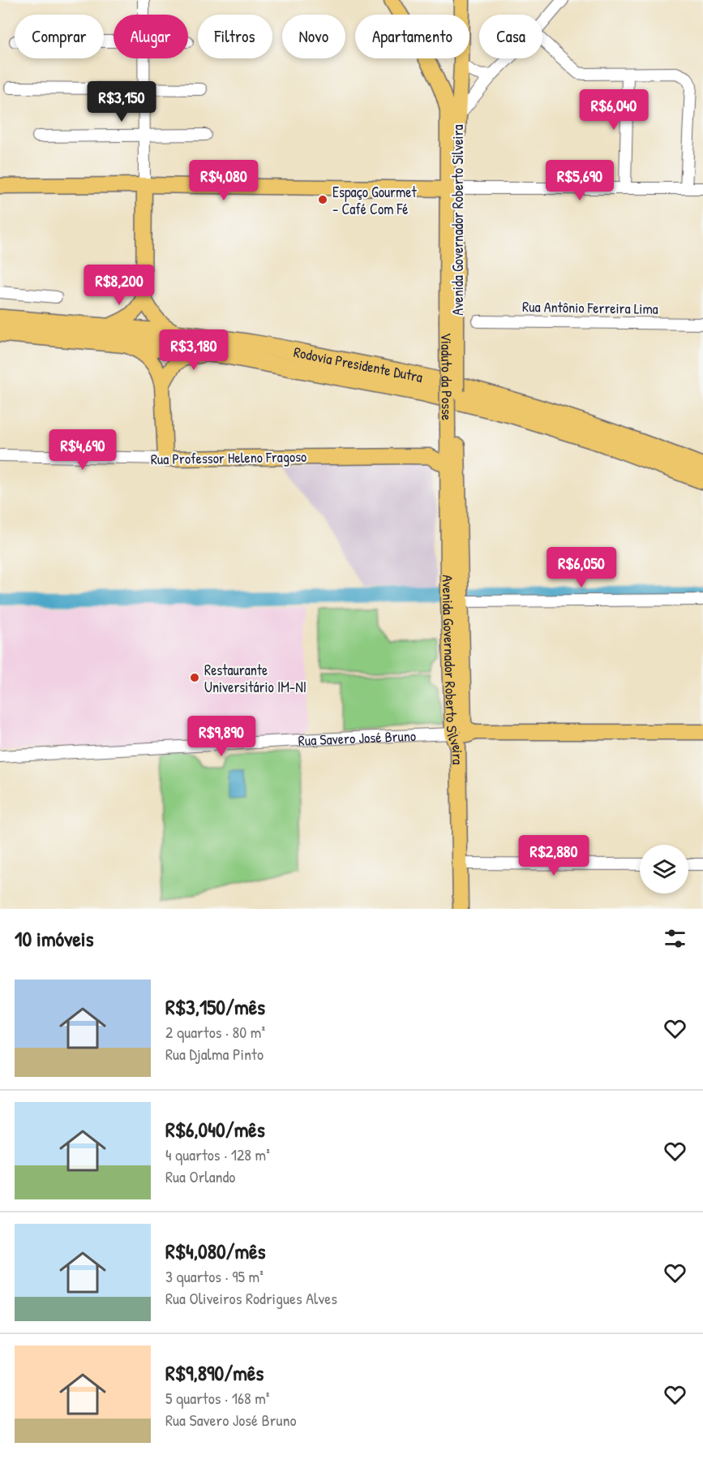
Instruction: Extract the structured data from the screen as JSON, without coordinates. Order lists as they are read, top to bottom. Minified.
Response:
{"streets":{"highway":["Rodovia Presidente Dutra"],"main road":["Avenida Governador Roberto Silveira","Viaduto da Posse","Rua Professor Heleno Fragoso"],"street":["Rua Antônio Ferreira Lima","Rua Savero José Bruno"]},"crossings":[["Avenida Governador Roberto Silveira","Viaduto da Posse"],["Avenida Governador Roberto Silveira","Rua Professor Heleno Fragoso"],["Avenida Governador Roberto Silveira","Rua Savero José Bruno"]],"places":["Espaço Gourmet - Café Com Fé","Restaurante Universitário IM-NI"],"page":{"chip":["Comprar","Alugar","Filtros","Novo","Apartamento","Casa"],"price":["R$3,150","R$6,040","R$4,080","R$5,690","R$8,200","R$3,180","R$4,690","R$6,050","R$9,890","R$2,880"],"heading":"10 imóveis","list":[{"name":"R$3,150/mês","note":"2 quartos · 80 m² · Rua Djalma Pinto"},{"name":"R$6,040/mês","note":"4 quartos · 128 m² · Rua Orlando"},{"name":"R$4,080/mês","note":"3 quartos · 95 m² · Rua Oliveiros Rodrigues Alves"},{"name":"R$9,890/mês","note":"5 quartos · 168 m² · Rua Savero José Bruno"}]}}
